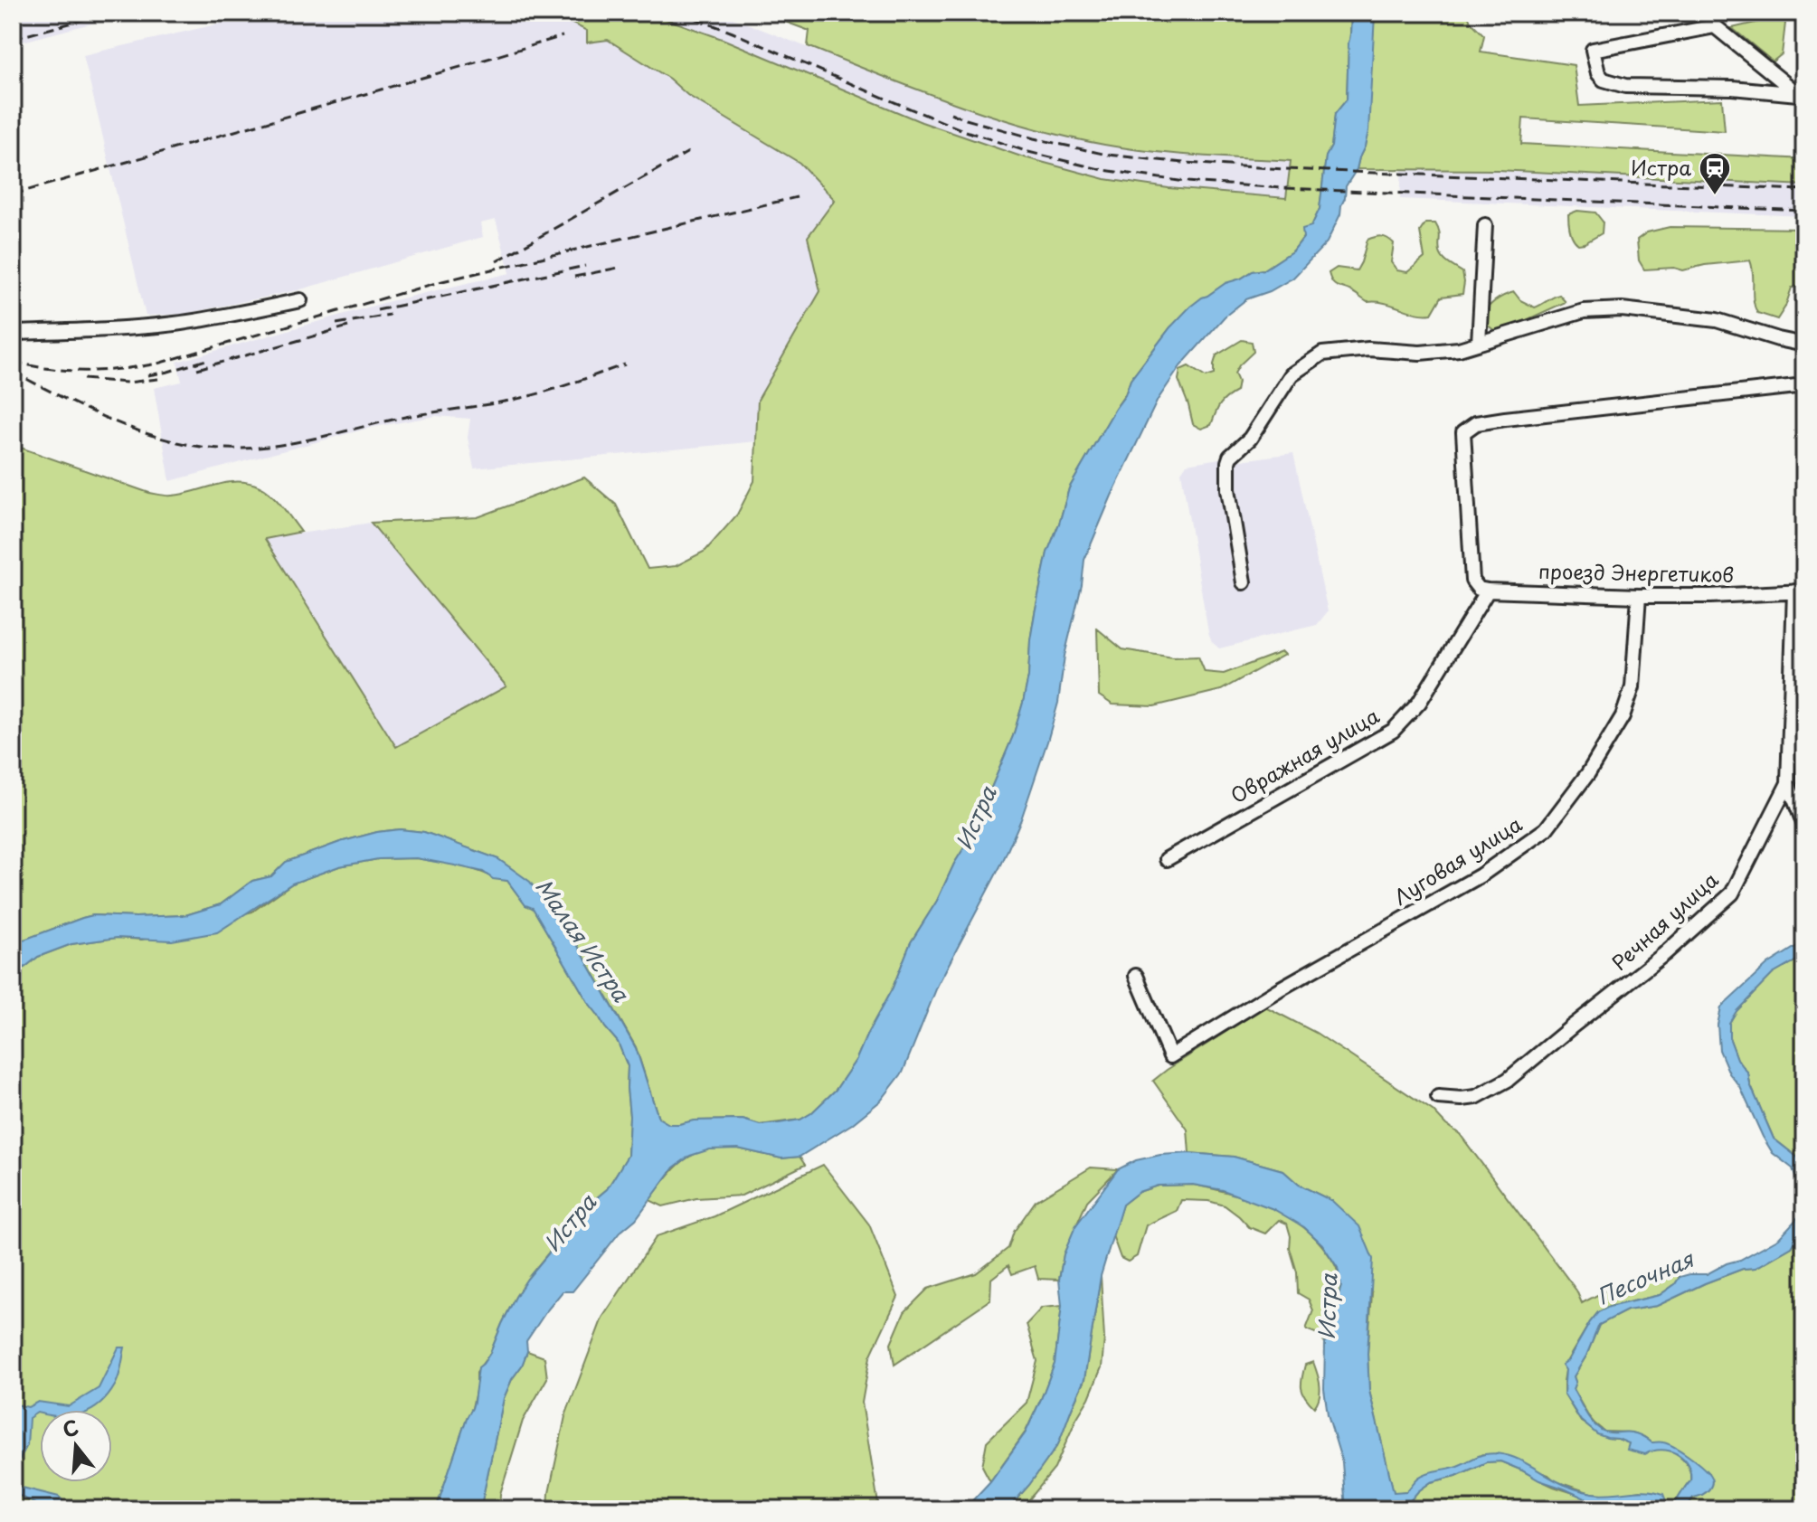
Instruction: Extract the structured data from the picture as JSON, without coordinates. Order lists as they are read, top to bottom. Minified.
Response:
{"streets":{"street":["проезд Энергетиков","Овражная улица","Луговая улица","Речная улица"]},"crossings":[["проезд Энергетиков","Овражная улица"],["проезд Энергетиков","Луговая улица"],["проезд Энергетиков","Речная улица"]],"water":["Истра","Малая Истра","Песочная"],"places":{"station":["Истра"]},"north":"top"}
